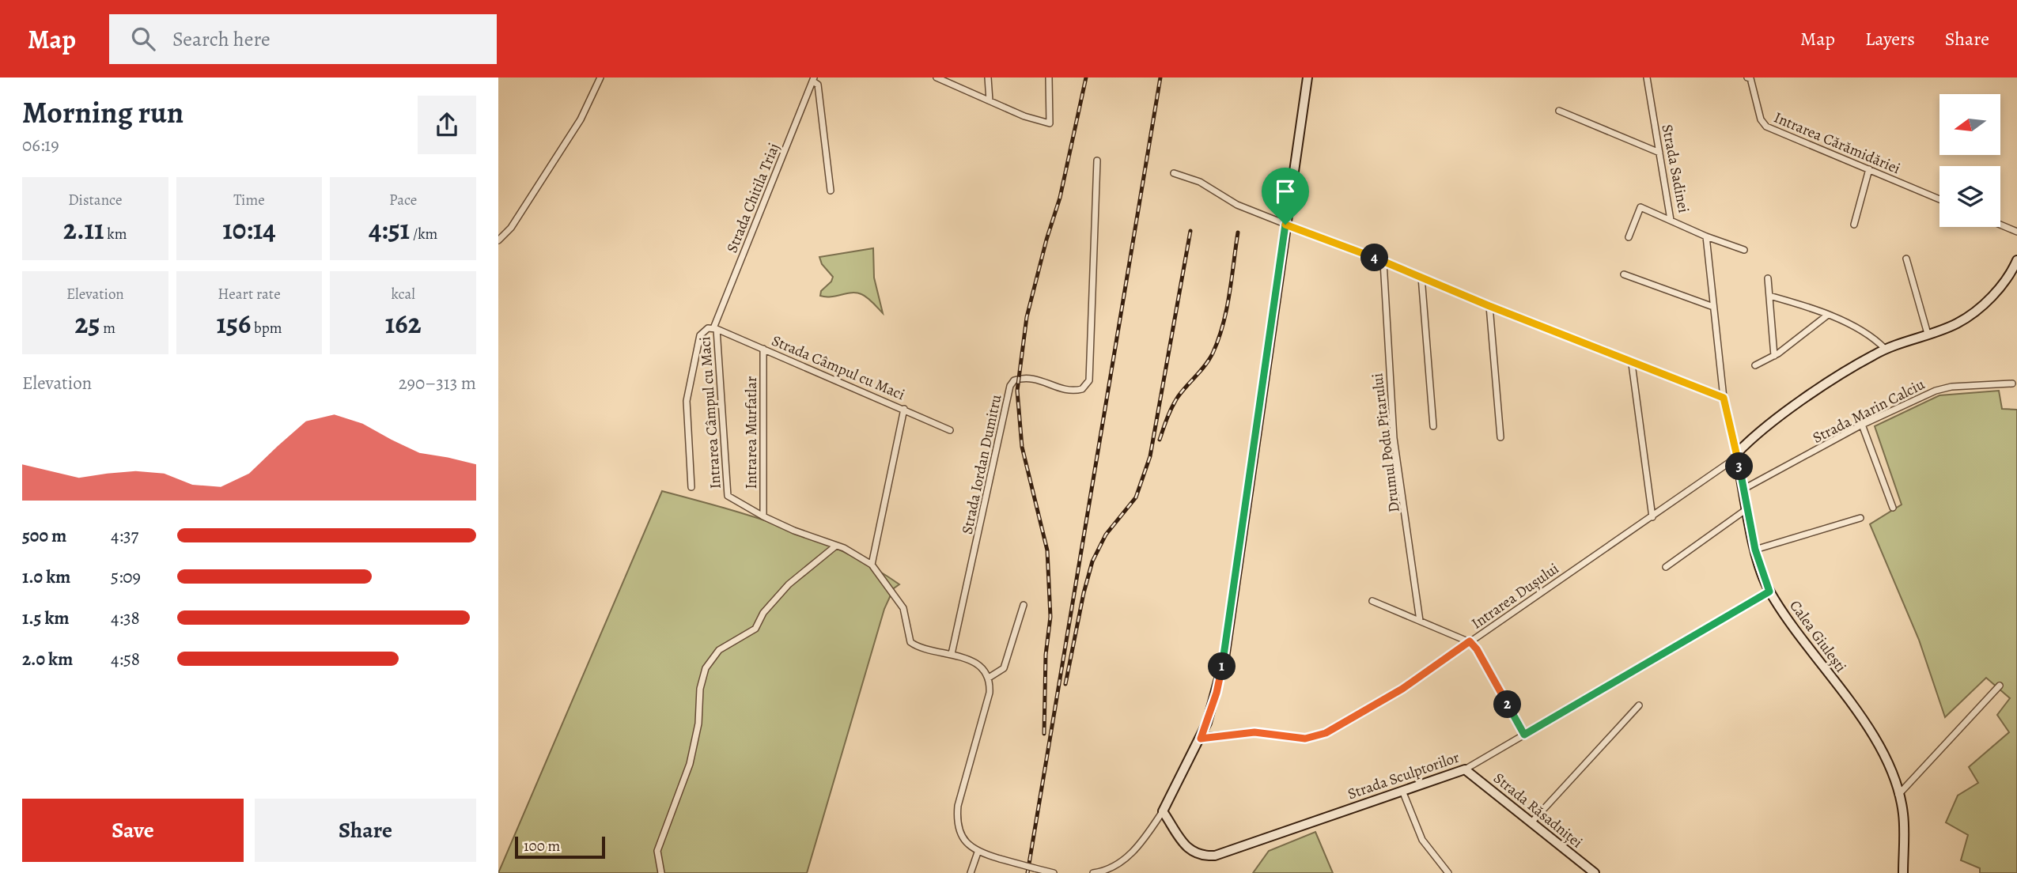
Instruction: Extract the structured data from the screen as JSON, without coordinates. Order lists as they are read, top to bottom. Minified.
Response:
{"streets":{"main road":["Calea Giulești","Strada Sculptorilor","Strada Răsadniței"],"street":["Intrarea Cărămidăriei","Strada Sadinei","Strada Chitila Triaj","Strada Câmpul cu Maci","Strada Marin Calciu","Intrarea Câmpul cu Maci","Intrarea Murfatlar","Drumul Podu Pitarului","Strada Iordan Dumitru","Intrarea Dușului"]},"crossings":[["Strada Chitila Triaj","Strada Câmpul cu Maci"],["Strada Chitila Triaj","Intrarea Câmpul cu Maci"],["Strada Câmpul cu Maci","Intrarea Câmpul cu Maci"],["Strada Câmpul cu Maci","Intrarea Murfatlar"],["Strada Marin Calciu","Calea Giulești"],["Intrarea Câmpul cu Maci","Intrarea Murfatlar"],["Intrarea Dușului","Calea Giulești"],["Calea Giulești","Strada Sculptorilor"],["Strada Sculptorilor","Strada Răsadniței"]],"scale_bar":"100 m","north":"left","page":{"header":"Map","search":"Search here","nav":["Map","Layers","Share"],"heading":["Morning run","06:19"],"stats":[["Distance","2.11 km"],["Time","10:14"],["Pace","4:51 /km"],["Elevation","25 m"],["Heart rate","156 bpm"],["kcal","162"]],"pins":["4","3","1","2"],"chart":["Elevation","290–313 m"],"list":[{"name":"500 m","note":"4:37"},{"name":"1.0 km","note":"5:09"},{"name":"1.5 km","note":"4:38"},{"name":"2.0 km","note":"4:58"}],"buttons":["Save","Share"],"scale":"100 m"}}
